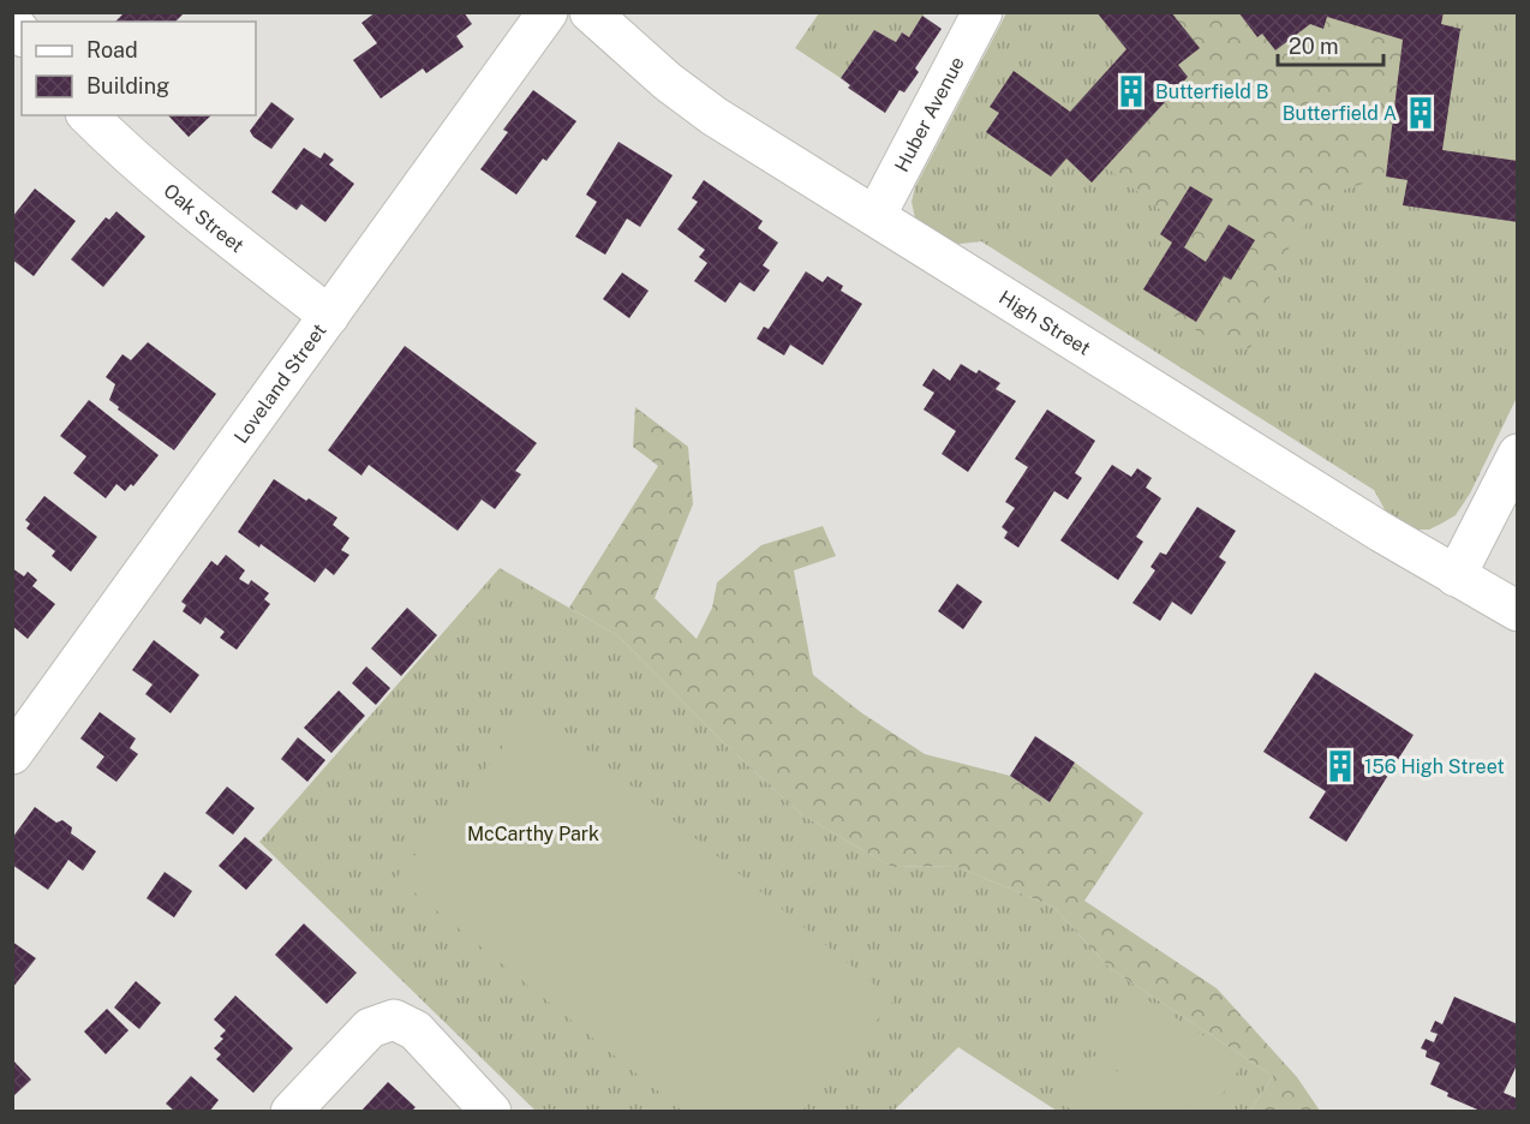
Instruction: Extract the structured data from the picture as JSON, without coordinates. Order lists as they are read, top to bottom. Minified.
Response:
{"streets":{"street":["Huber Avenue","Oak Street","High Street","Loveland Street"]},"crossings":[["Huber Avenue","High Street"],["Oak Street","Loveland Street"]],"parks":["McCarthy Park"],"places":{"building":["Butterfield B","Butterfield A","156 High Street"]},"legend":["Road","Building"],"scale_bar":"20 m"}
